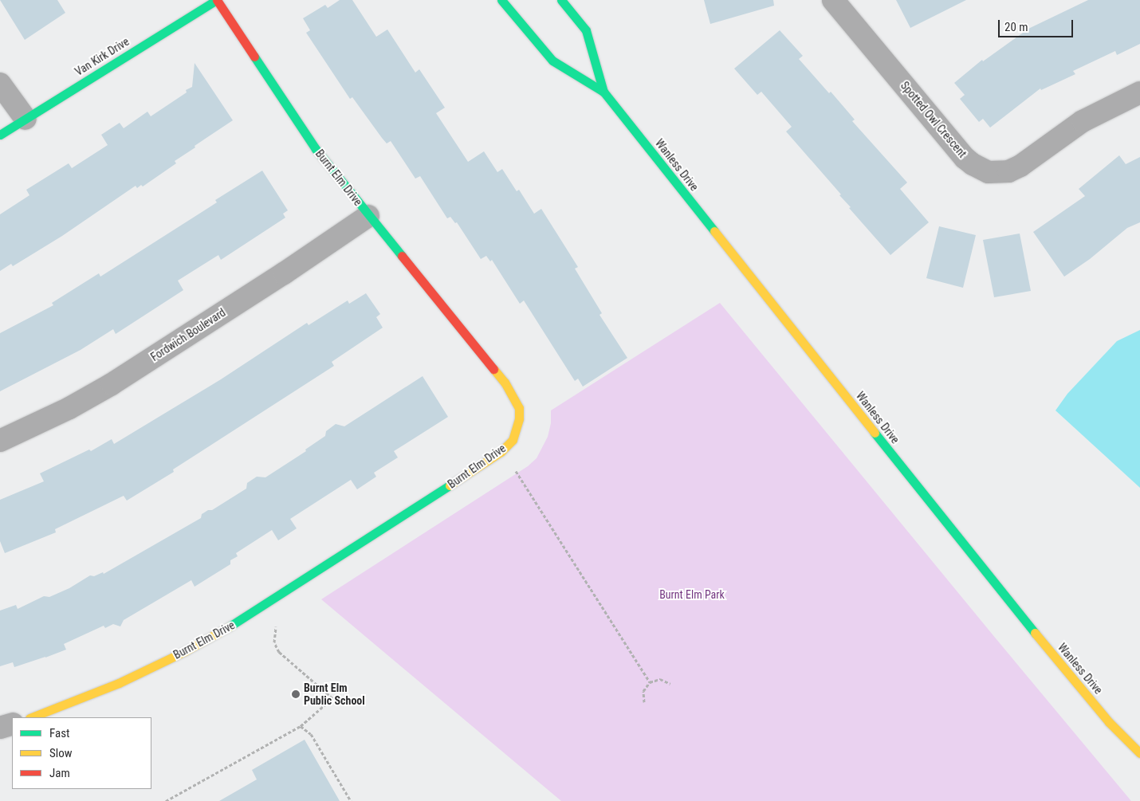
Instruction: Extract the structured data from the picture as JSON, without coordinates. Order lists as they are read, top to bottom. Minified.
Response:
{"streets":{"street":["Van Kirk Drive","Spotted Owl Crescent","Wanless Drive","Burnt Elm Drive","Fordwich Boulevard"]},"crossings":[["Van Kirk Drive","Burnt Elm Drive"],["Burnt Elm Drive","Fordwich Boulevard"]],"parks":["Burnt Elm Park"],"places":["Burnt Elm Public School"],"legend":["Fast","Slow","Jam"],"scale_bar":"20 m"}
